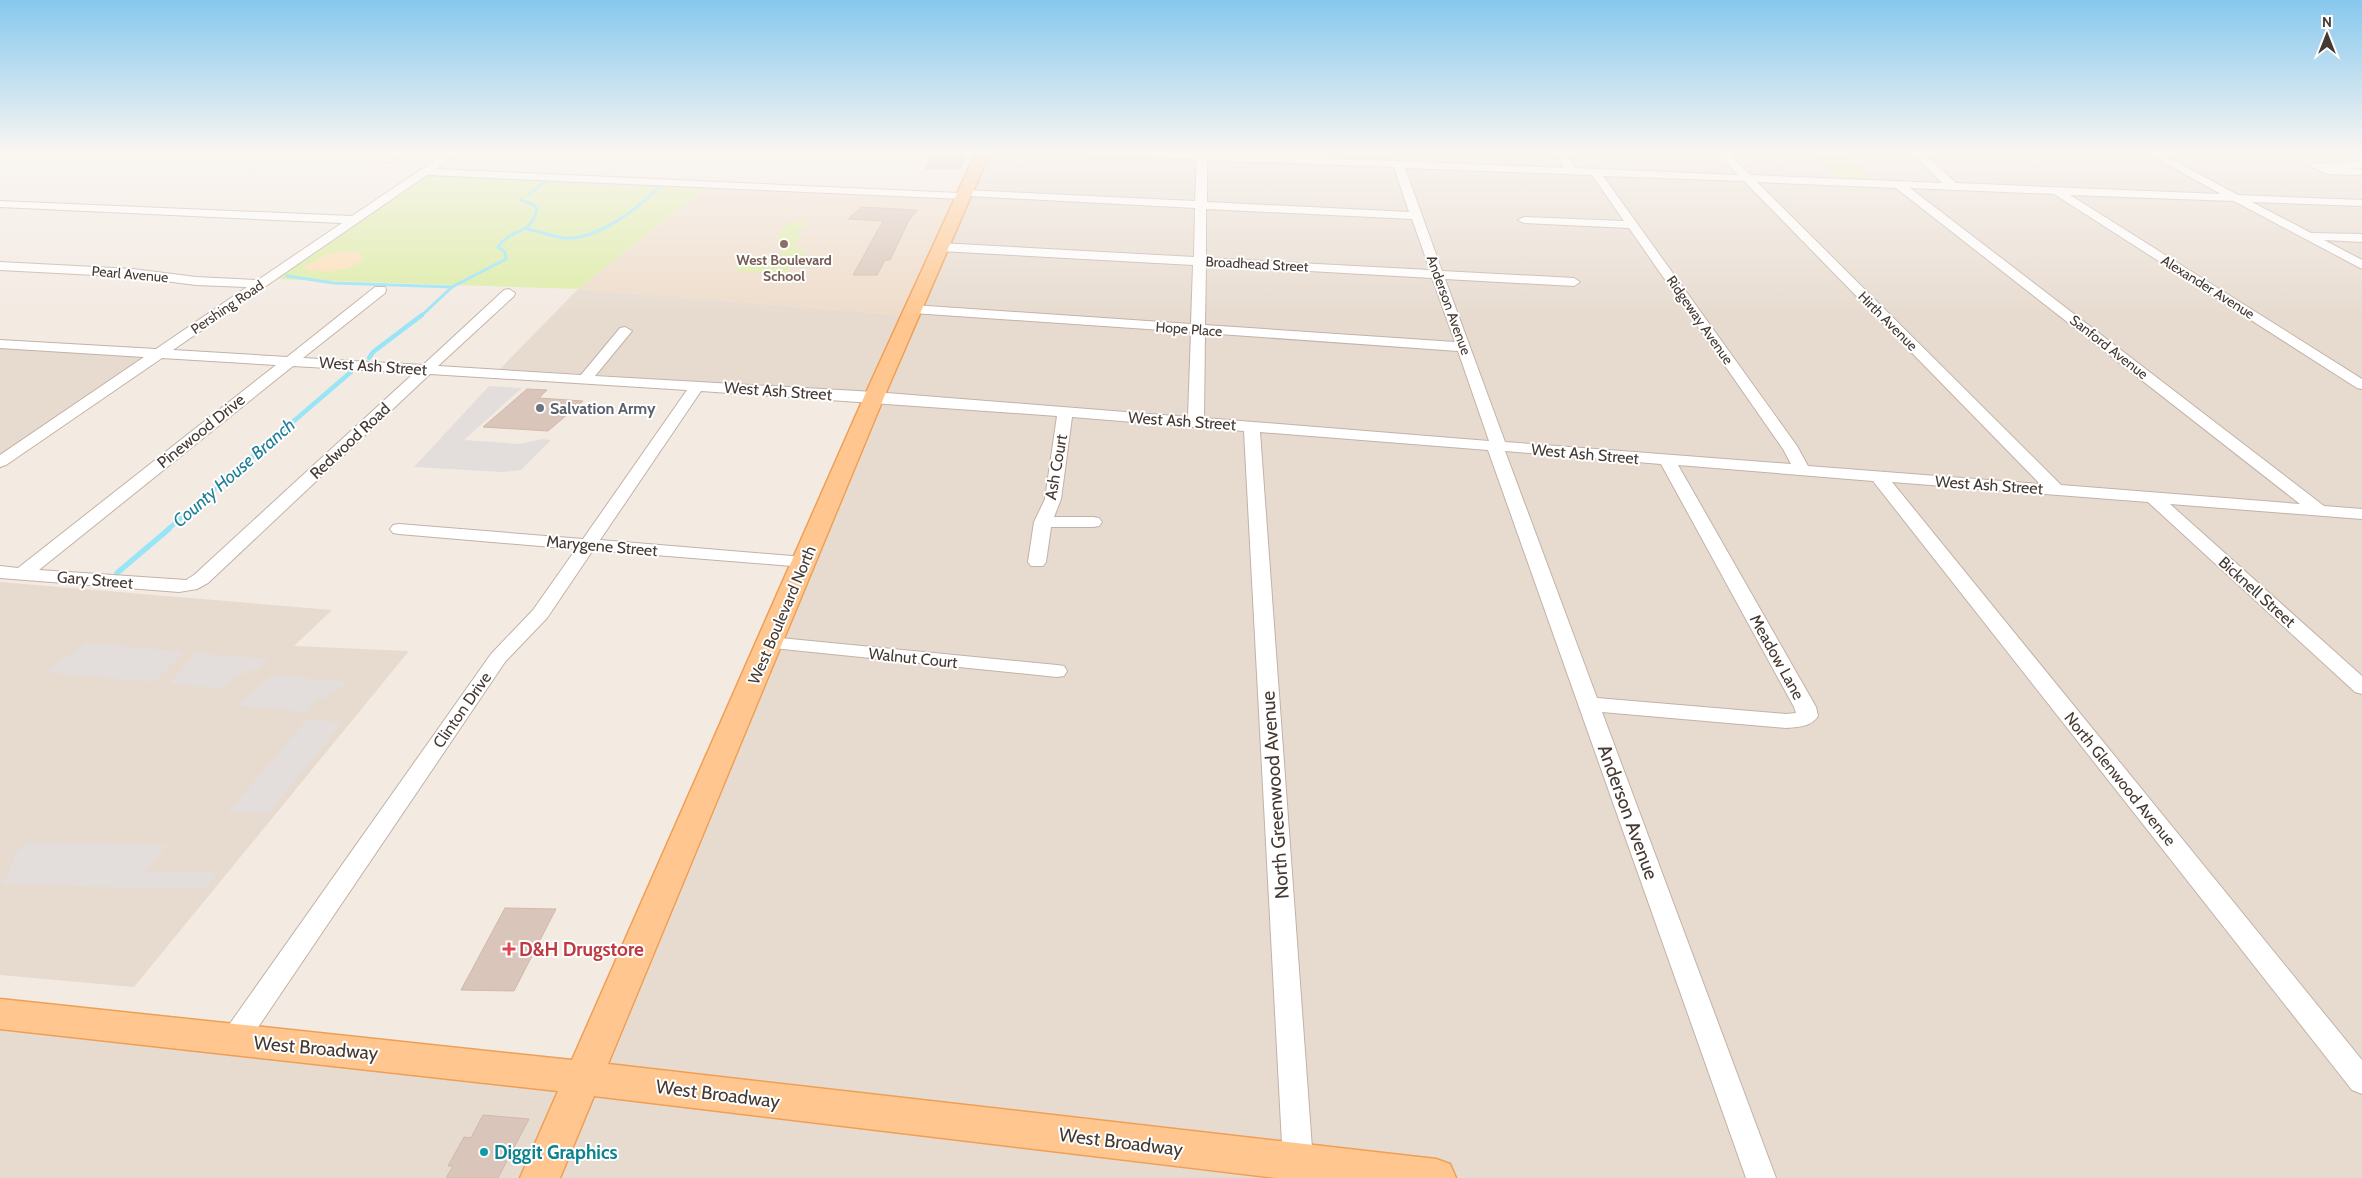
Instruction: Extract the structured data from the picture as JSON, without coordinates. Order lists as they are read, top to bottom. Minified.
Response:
{"streets":{"main road":["West Boulevard North","West Broadway"],"street":["Broadhead Street","Pearl Avenue","Alexander Avenue","Anderson Avenue","Pershing Road","Ridgeway Avenue","Hirth Avenue","Hope Place","Sanford Avenue","West Ash Street","Pinewood Drive","Redwood Road","Ash Court","Marygene Street","Gary Street","Bicknell Street","Meadow Lane","Walnut Court","Clinton Drive","North Glenwood Avenue","North Greenwood Avenue"]},"crossings":[["Broadhead Street","Anderson Avenue"],["Broadhead Street","West Boulevard North"],["Pearl Avenue","Pershing Road"],["Anderson Avenue","Hope Place"],["Anderson Avenue","West Ash Street"],["Anderson Avenue","Meadow Lane"],["Pershing Road","West Ash Street"],["Ridgeway Avenue","West Ash Street"],["Hirth Avenue","West Ash Street"],["Hope Place","West Boulevard North"],["Sanford Avenue","West Ash Street"],["West Ash Street","Pinewood Drive"],["West Ash Street","Redwood Road"],["West Ash Street","Ash Court"],["West Ash Street","Bicknell Street"],["West Ash Street","West Boulevard North"],["West Ash Street","Meadow Lane"],["West Ash Street","Clinton Drive"],["West Ash Street","North Glenwood Avenue"],["West Ash Street","North Greenwood Avenue"],["Pinewood Drive","Gary Street"],["Redwood Road","Gary Street"],["Marygene Street","West Boulevard North"],["Marygene Street","Clinton Drive"],["West Boulevard North","Walnut Court"],["West Boulevard North","West Broadway"],["Clinton Drive","West Broadway"],["North Greenwood Avenue","West Broadway"]],"water":["County House Branch"],"places":{"other":["West Boulevard School","Salvation Army","Diggit Graphics"],"health":["D&H Drugstore"]},"north":"top"}
